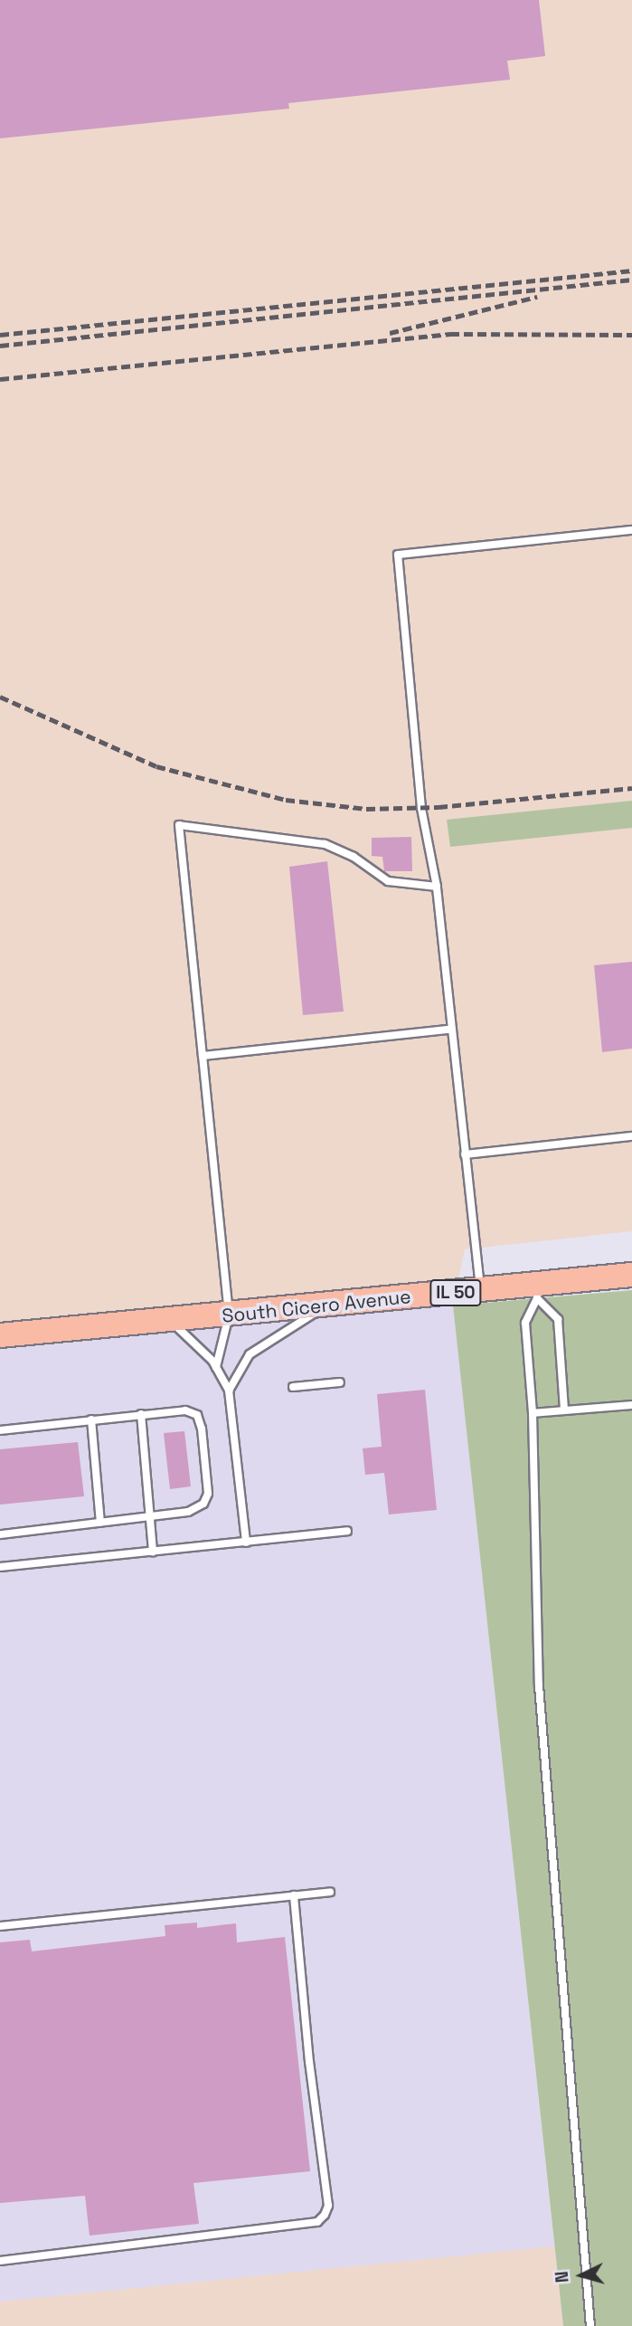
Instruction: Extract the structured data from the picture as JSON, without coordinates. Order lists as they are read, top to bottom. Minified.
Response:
{"streets":{"main road":["IL 50","South Cicero Avenue"]},"north":"left"}
